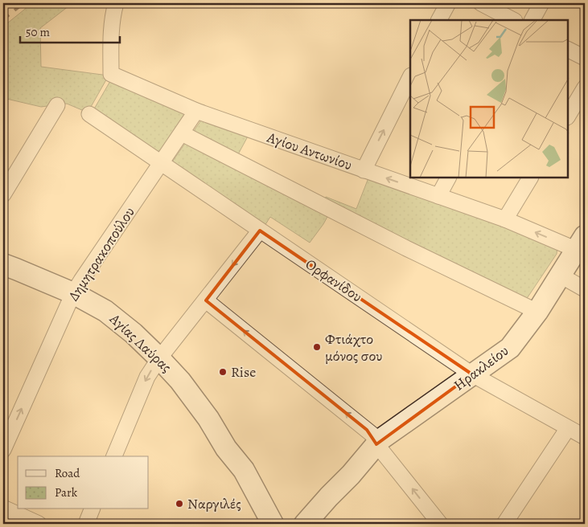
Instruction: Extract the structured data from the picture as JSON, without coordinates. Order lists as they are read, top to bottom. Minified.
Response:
{"streets":{"street":["Αγίου Αντωνίου","Δημητρακοπούλου","Ορφανίδου","Αγίας Λαύρας","Ηρακλείου"]},"crossings":[["Αγίου Αντωνίου","Δημητρακοπούλου"],["Αγίου Αντωνίου","Ηρακλείου"],["Δημητρακοπούλου","Ορφανίδου"],["Δημητρακοπούλου","Αγίας Λαύρας"],["Ορφανίδου","Ηρακλείου"]],"places":["Φτιάχτο μόνος σου","Rise","Ναργιλές"],"legend":["Road","Park"],"scale_bar":"50 m"}
